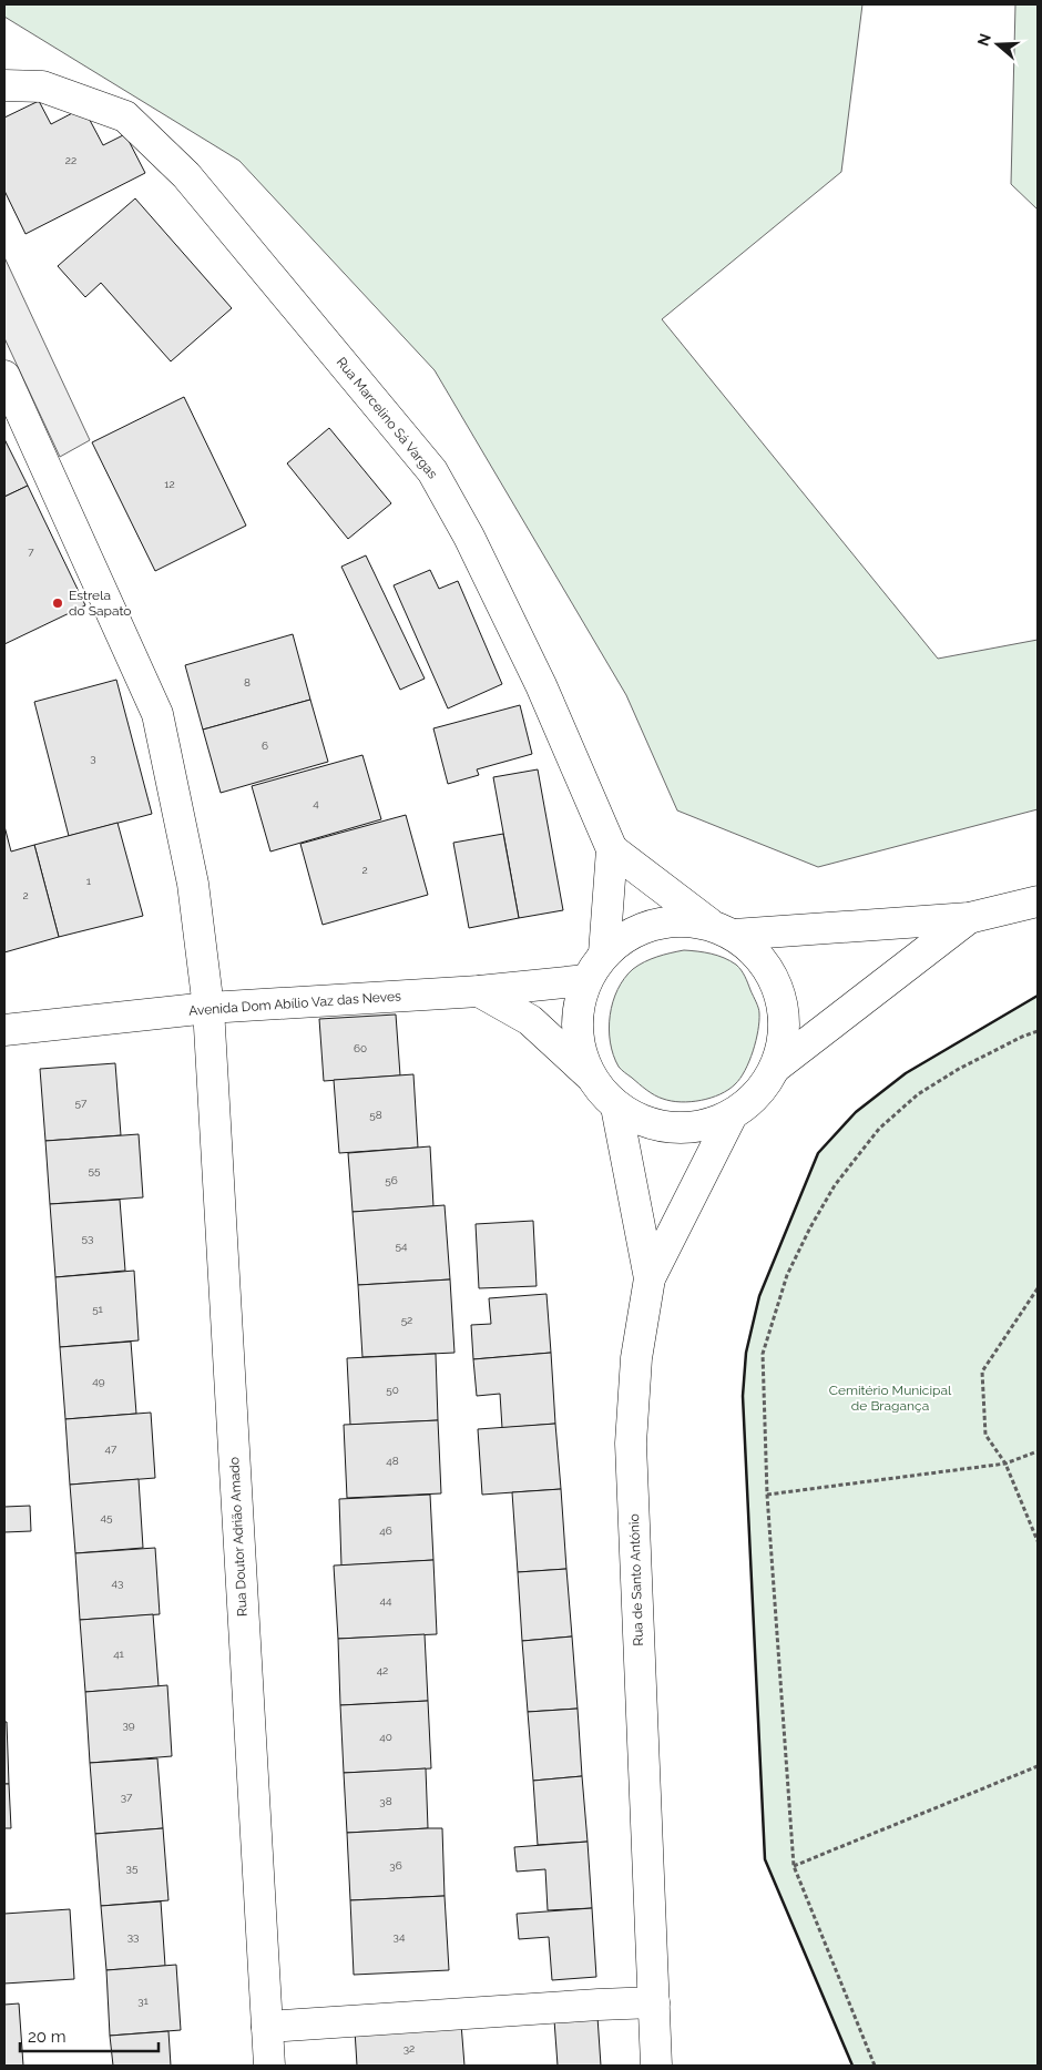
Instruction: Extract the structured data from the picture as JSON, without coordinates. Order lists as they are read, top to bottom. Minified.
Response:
{"streets":{"street":["Rua Marcelino Sá Vargas","Avenida Dom Abílio Vaz das Neves","Rua Doutor Adrião Amado","Rua de Santo António"]},"crossings":[["Avenida Dom Abílio Vaz das Neves","Rua Doutor Adrião Amado"]],"parks":["Cemitério Municipal de Bragança"],"places":["Estrela do Sapato"],"house_numbers":["22","12","7","8","6","3","4","2","1","2","60","57","58","55","56","53","54","51","52","49","50","47","48","45","46","43","44","41","42","39","40","37","38","36","35","33","34","31","32"],"scale_bar":"20 m","north":"left"}
